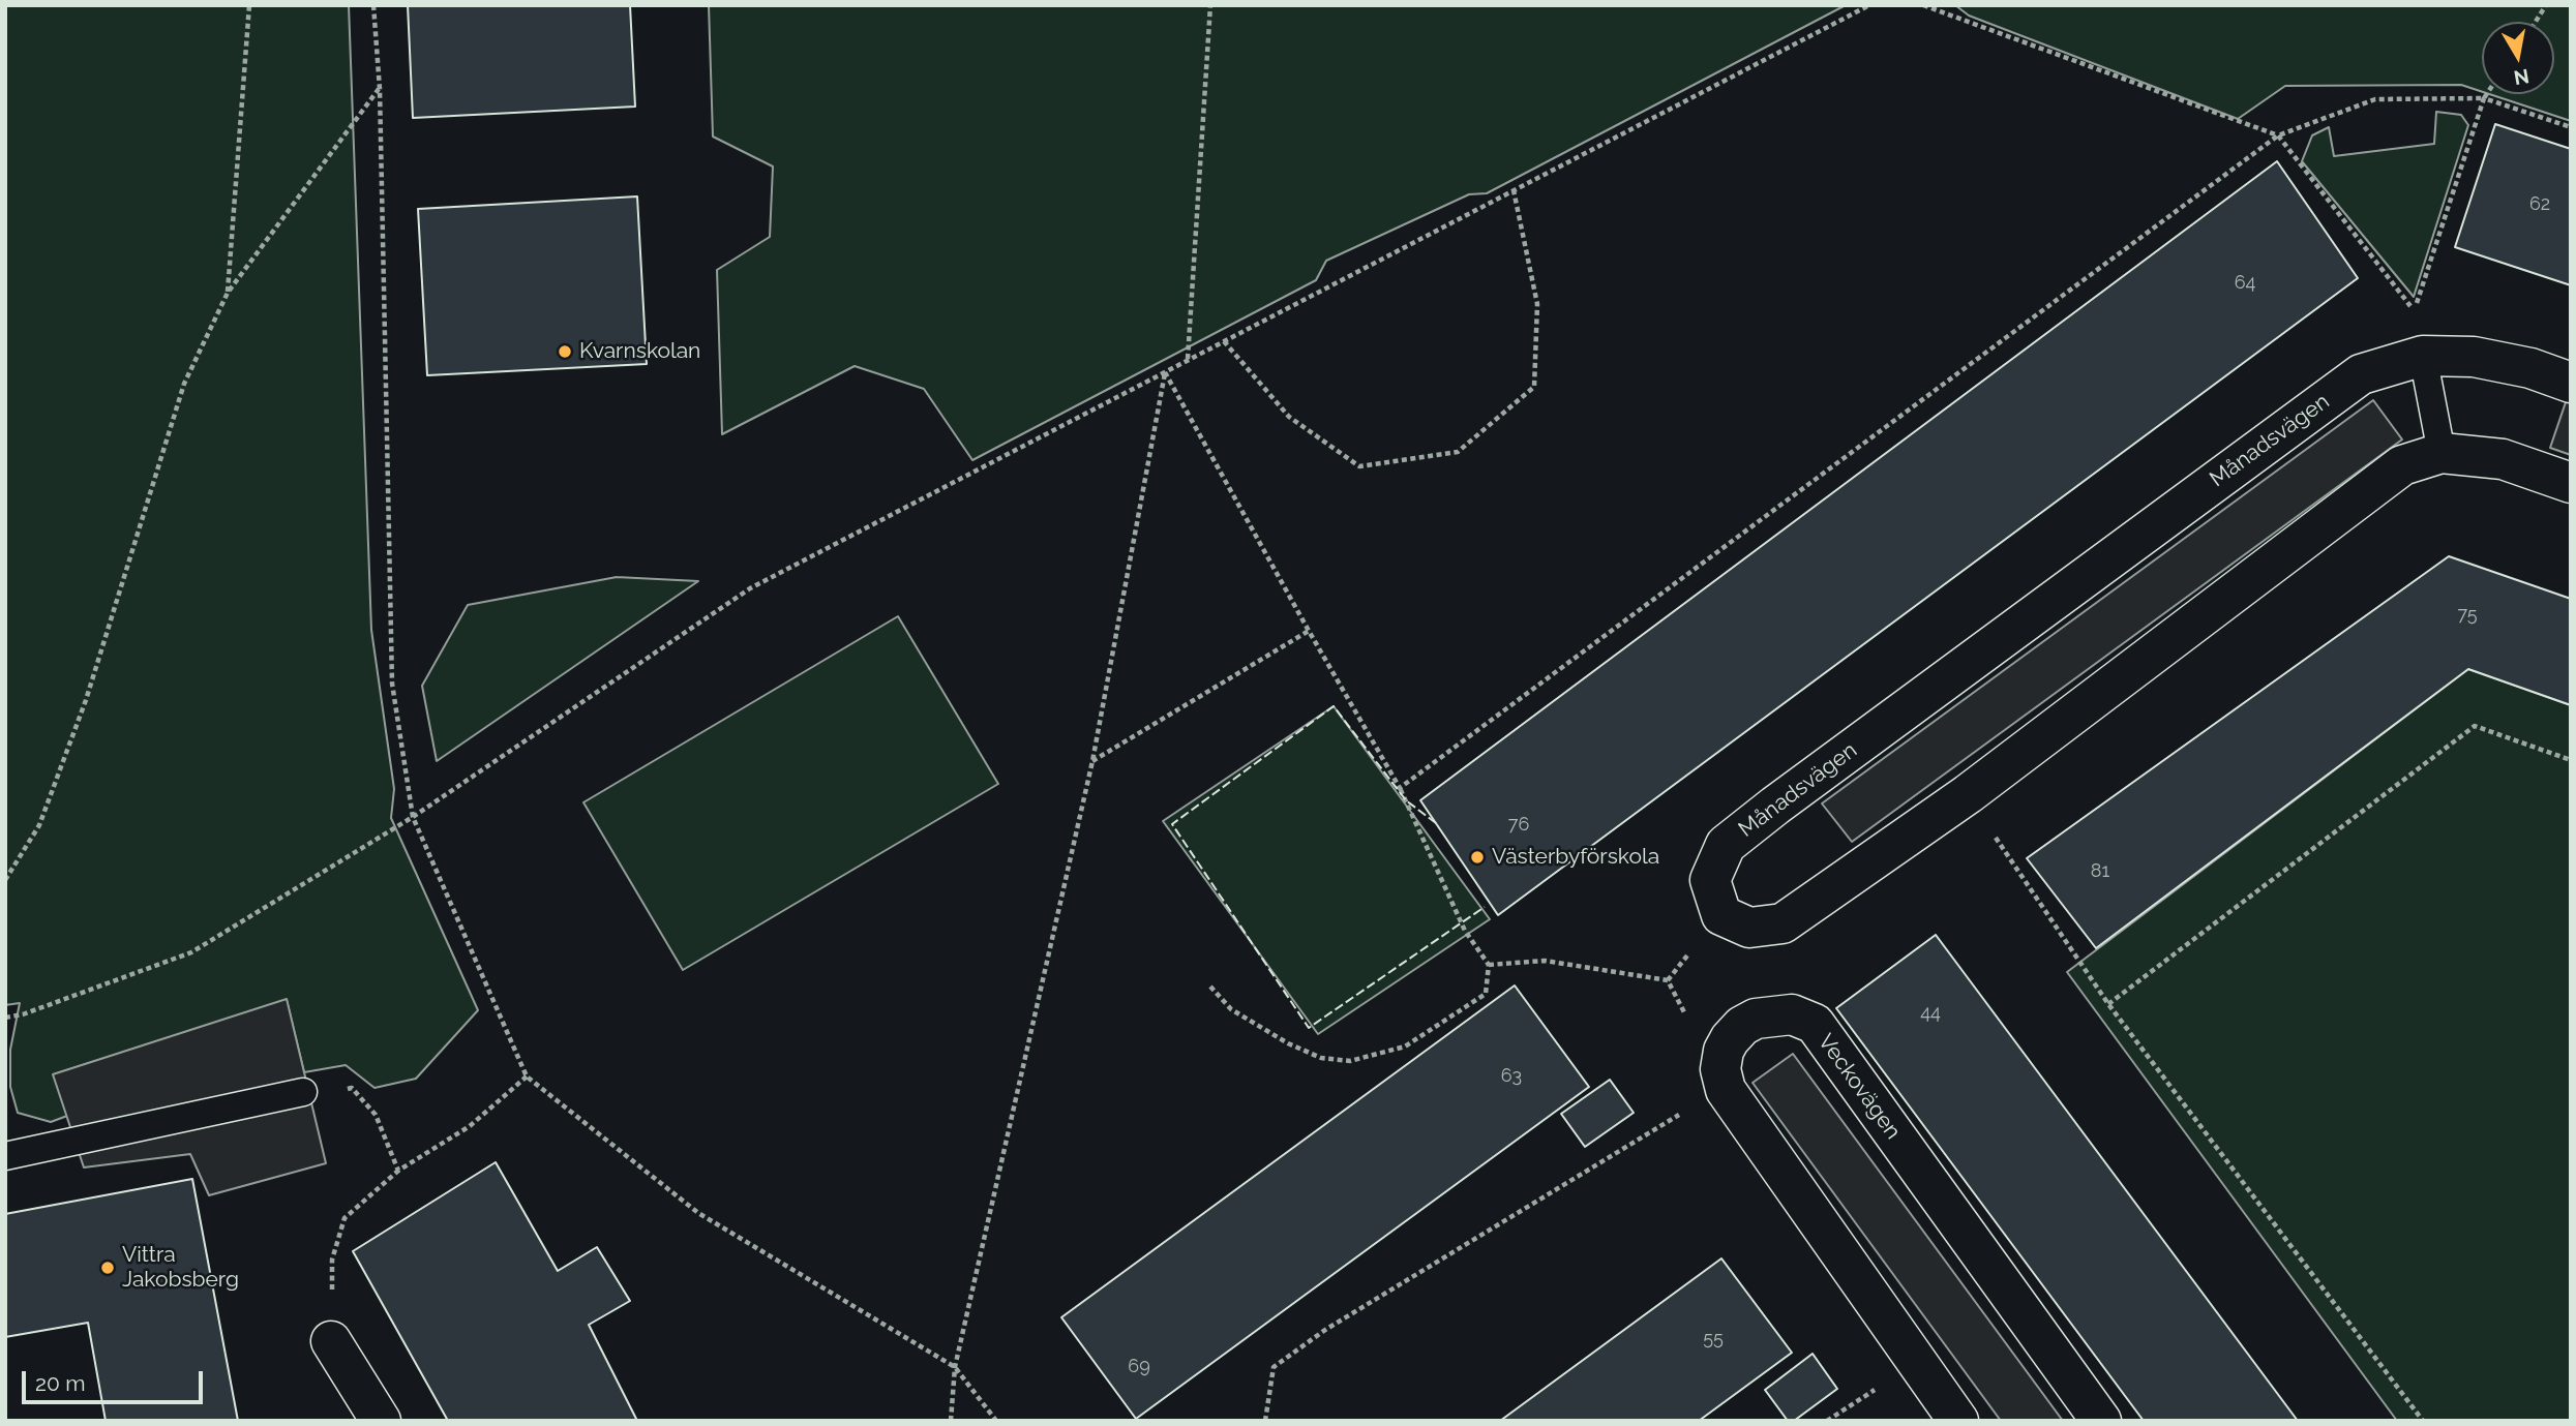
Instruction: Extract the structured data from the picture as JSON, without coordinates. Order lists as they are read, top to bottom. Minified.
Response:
{"streets":{"street":["Månadsvägen","Veckovägen"]},"places":["Kvarnskolan","Västerbyförskola","Vittra Jakobsberg"],"house_numbers":["62","64","75","76","81","44","63","55","69"],"scale_bar":"20 m","north":"bottom"}
